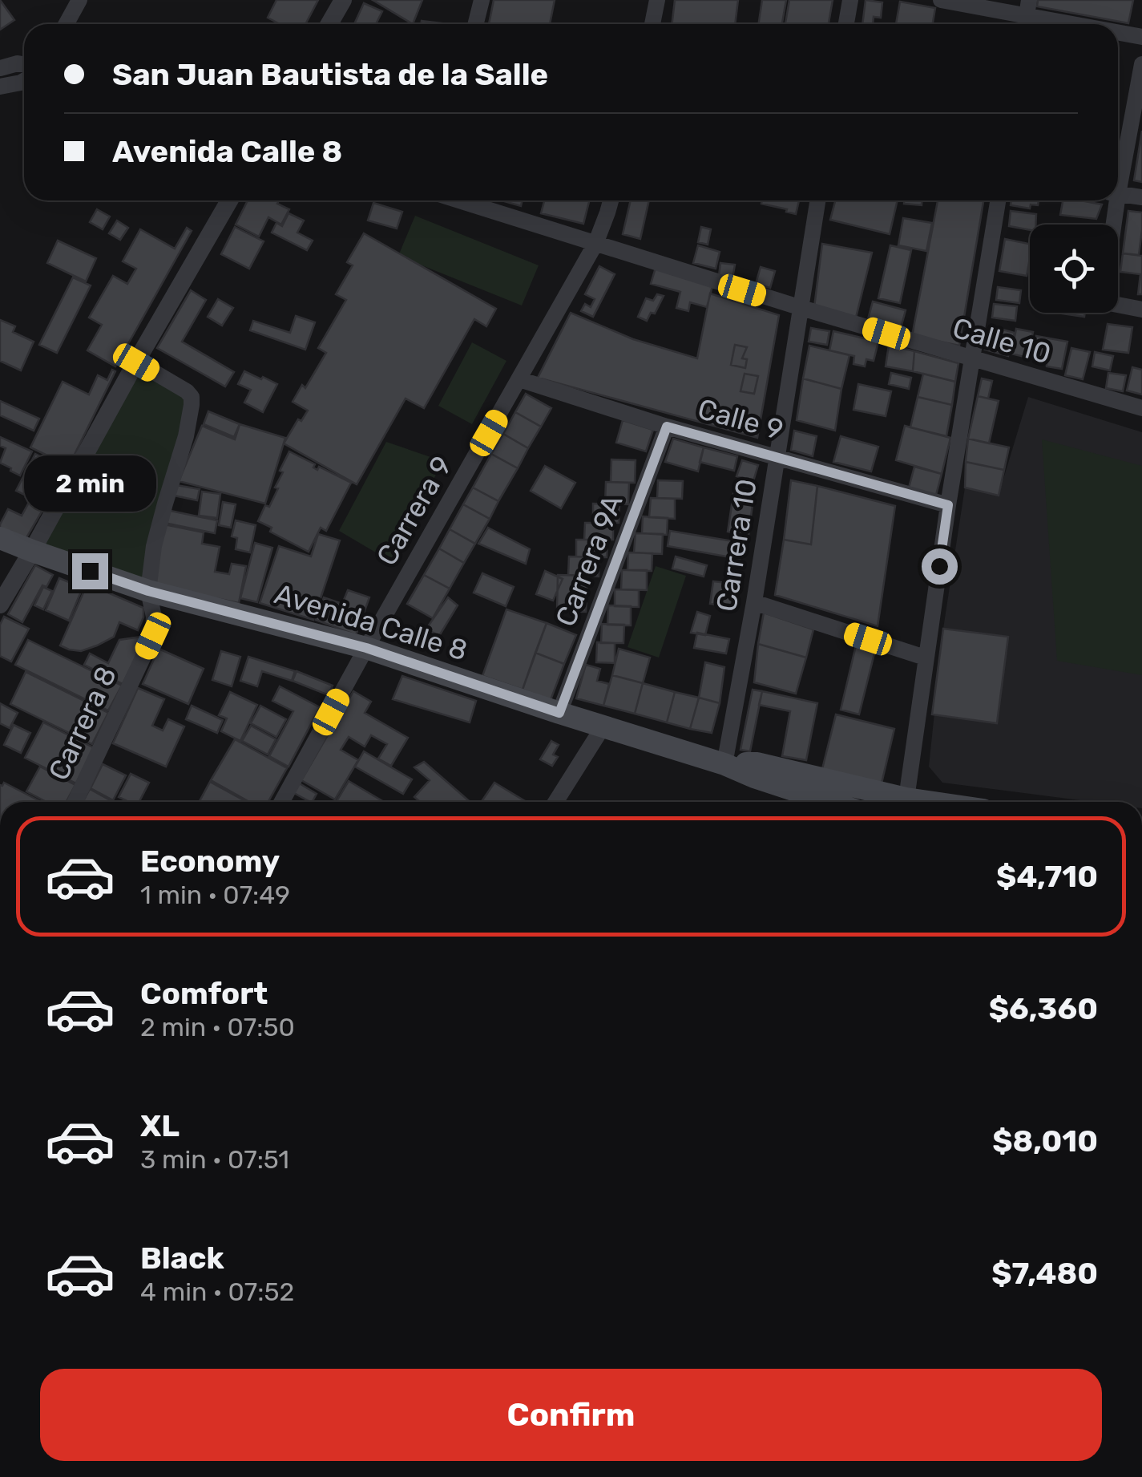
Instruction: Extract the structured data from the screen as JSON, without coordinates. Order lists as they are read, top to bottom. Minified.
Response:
{"streets":{"main road":["Avenida Calle 8"],"street":["Calle 10","Calle 9","Carrera 9","Carrera 10","Carrera 9A","Carrera 8"]},"crossings":[["Calle 10","Carrera 9"],["Calle 10","Carrera 10"],["Calle 9","Carrera 9"],["Calle 9","Carrera 10"],["Calle 9","Carrera 9A"],["Carrera 9","Avenida Calle 8"],["Carrera 10","Avenida Calle 8"],["Carrera 9A","Avenida Calle 8"],["Avenida Calle 8","Carrera 8"]],"page":{"banner":["San Juan Bautista de la Salle","Avenida Calle 8"],"bubble":"2 min","list":[{"name":"Economy","note":"1 min · 07:49","value":"$4,710"},{"name":"Comfort","note":"2 min · 07:50","value":"$6,360"},{"name":"XL","note":"3 min · 07:51","value":"$8,010"},{"name":"Black","note":"4 min · 07:52","value":"$7,480"}],"buttons":"Confirm"}}
